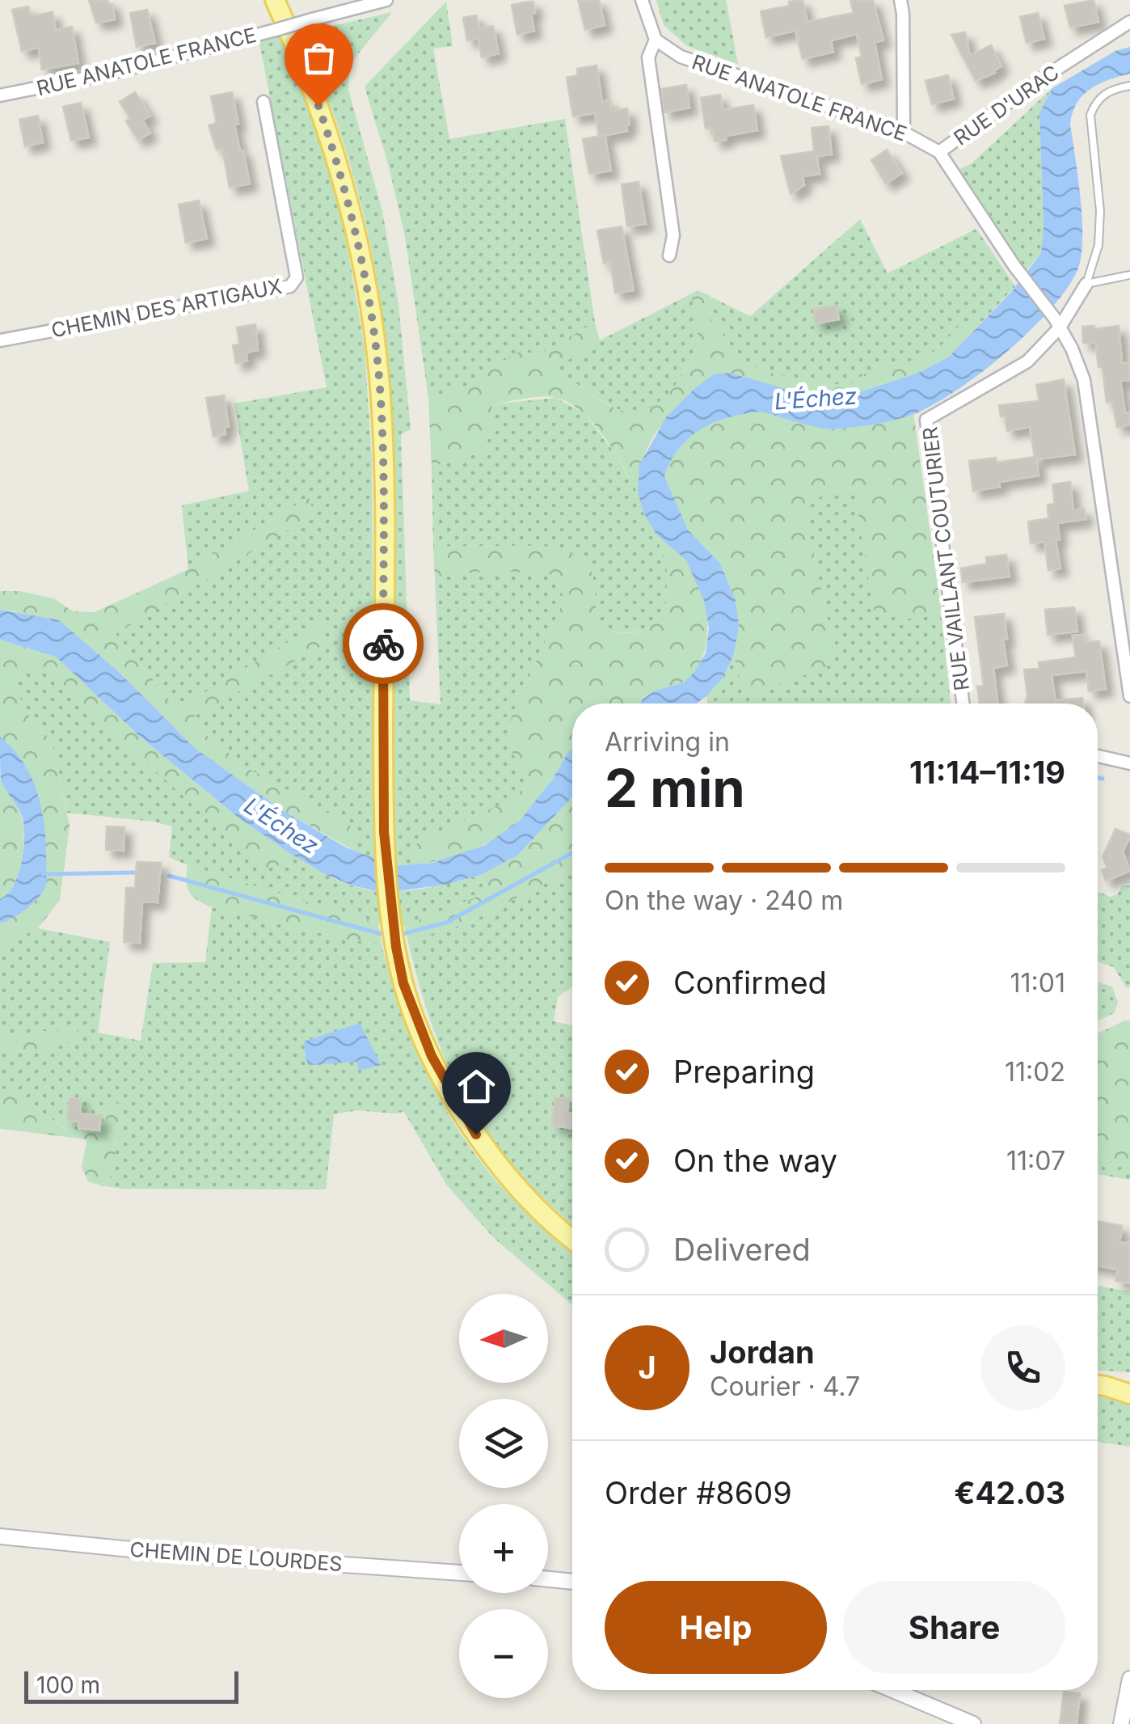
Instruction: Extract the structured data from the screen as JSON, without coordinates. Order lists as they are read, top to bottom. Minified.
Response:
{"streets":{"street":["RUE ANATOLE FRANCE","RUE D'URAC","CHEMIN DES ARTIGAUX","RUE VAILLANT COUTURIER","CHEMIN DE LOURDES"]},"crossings":[["RUE ANATOLE FRANCE","RUE D'URAC"],["RUE D'URAC","RUE VAILLANT COUTURIER"]],"water":["L'Échez"],"scale_bar":"100 m","north":"left","page":{"heading":["2 min","Arriving in","11:14–11:19"],"panel":["Jordan","Courier · 4.7","Order #8609","€42.03"],"bar":"On the way · 240 m","list":[["Confirmed","11:01"],["Preparing","11:02"],["On the way","11:07"],"Delivered"],"map_buttons":["+","−"],"round":"J","buttons":["Help","Share"],"scale":"100 m"}}
